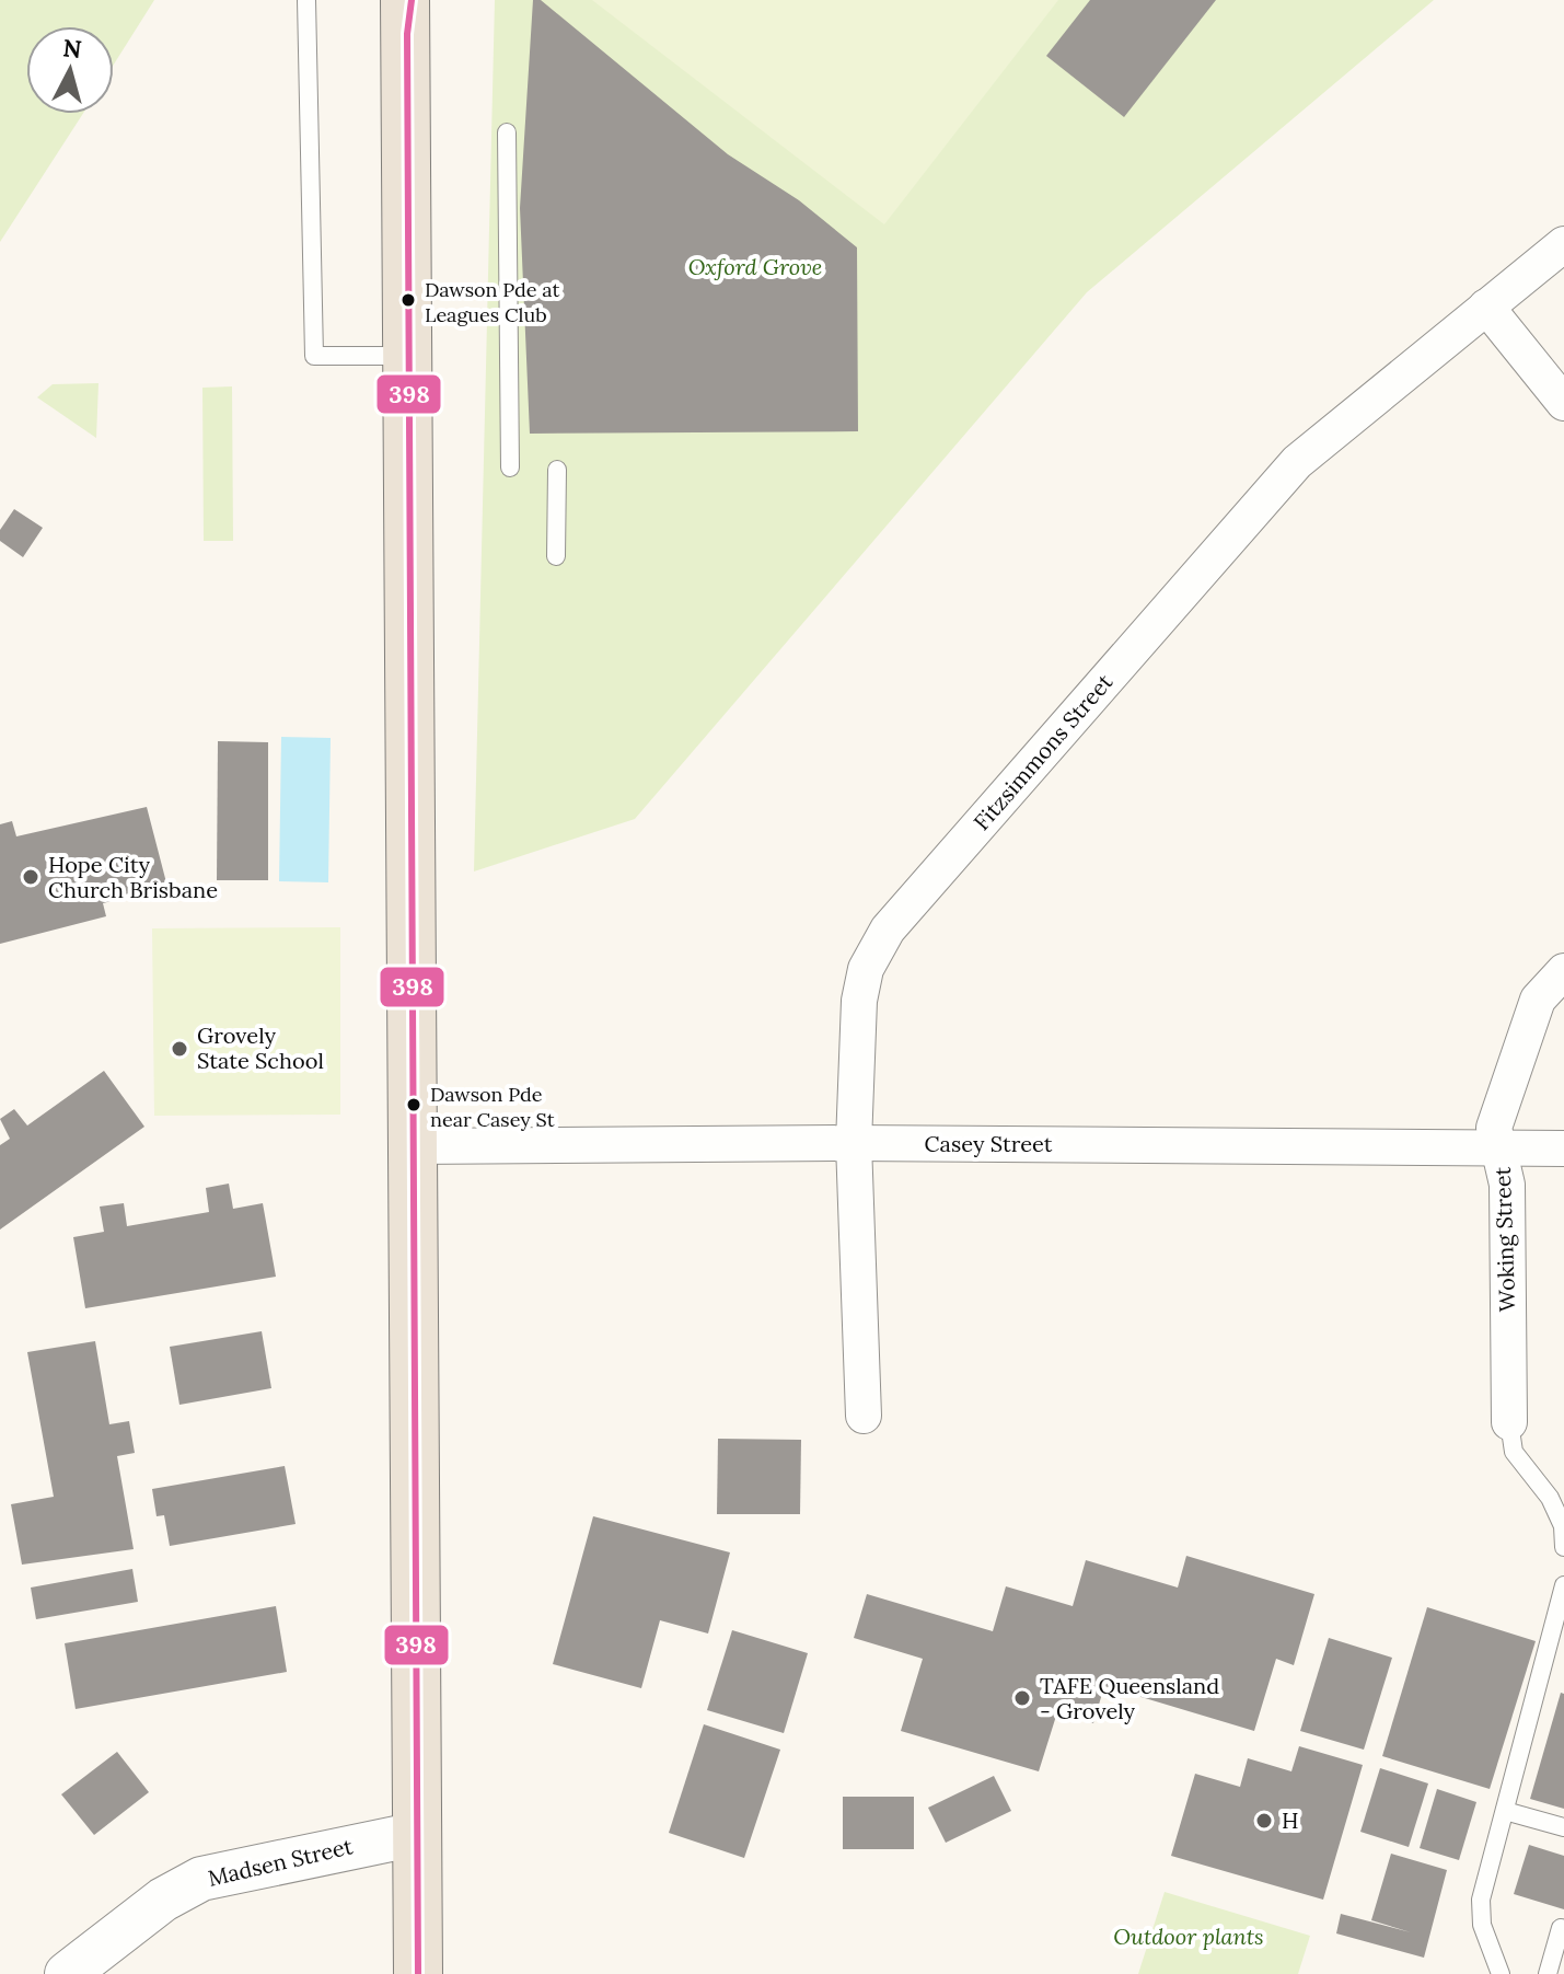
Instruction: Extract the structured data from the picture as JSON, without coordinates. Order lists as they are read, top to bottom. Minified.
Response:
{"streets":{"street":["Fitzsimmons Street","Casey Street","Woking Street","Madsen Street"]},"crossings":[["Fitzsimmons Street","Casey Street"],["Casey Street","Woking Street"]],"parks":["Oxford Grove","Outdoor plants"],"places":["Dawson Pde at Leagues Club","Hope City Church Brisbane","Grovely State School","Dawson Pde near Casey St","TAFE Queensland - Grovely","H"],"lines":["transit line 398"],"north":"top"}
